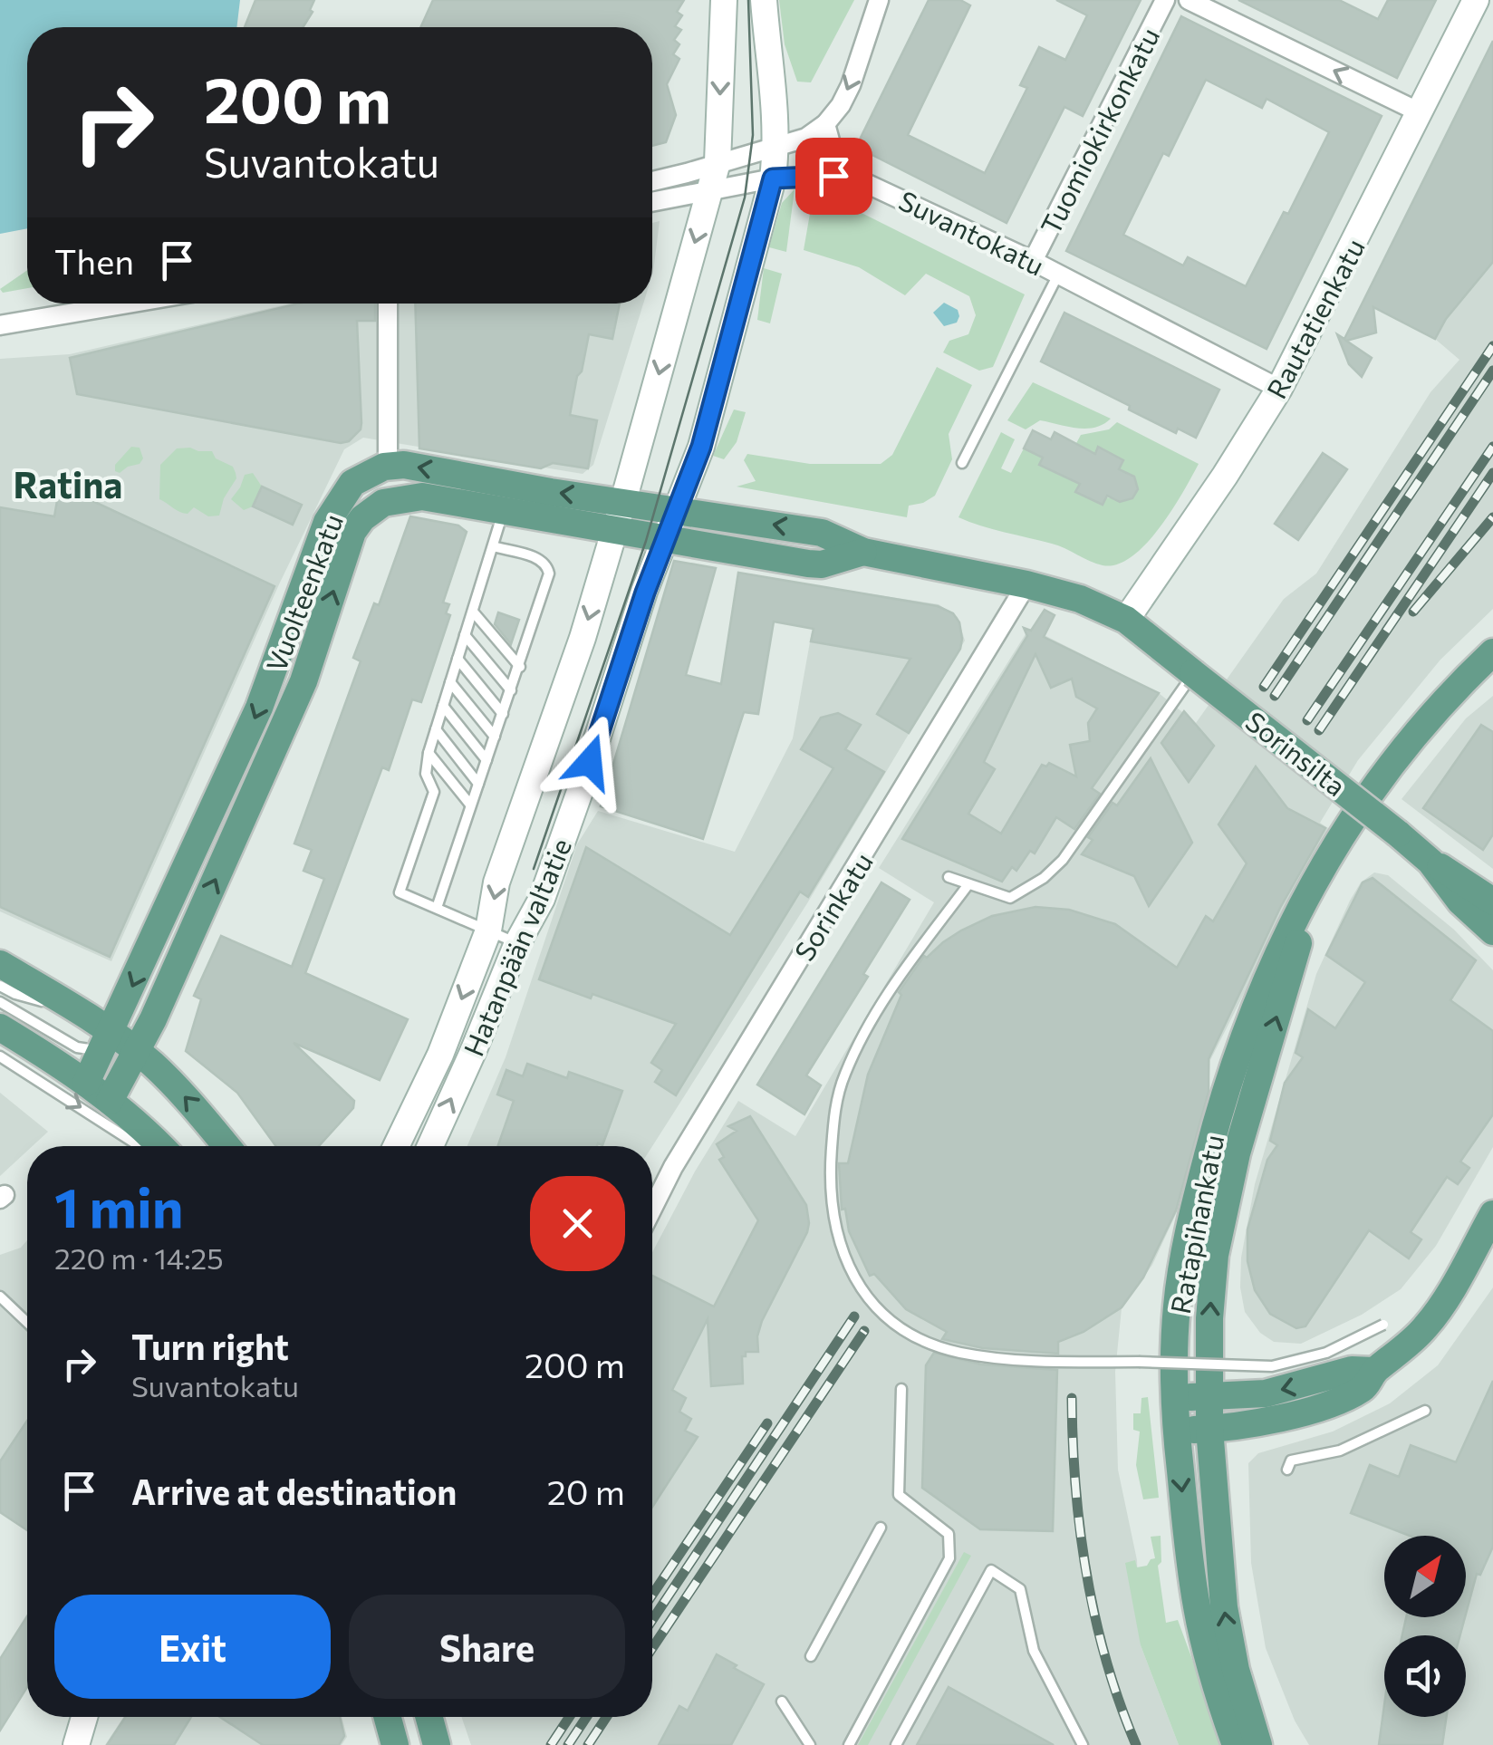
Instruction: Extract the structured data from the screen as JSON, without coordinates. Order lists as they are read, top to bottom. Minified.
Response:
{"streets":{"main road":["Rautatienkatu","Vuolteenkatu","Sorinsilta","Hatanpään valtatie","Ratapihankatu"],"street":["Tuomiokirkonkatu","Suvantokatu","Sorinkatu"]},"crossings":[["Tuomiokirkonkatu","Suvantokatu"],["Suvantokatu","Rautatienkatu"],["Suvantokatu","Hatanpään valtatie"],["Rautatienkatu","Vuolteenkatu"],["Vuolteenkatu","Sorinsilta"],["Vuolteenkatu","Sorinkatu"],["Vuolteenkatu","Hatanpään valtatie"]],"districts":["Ratina"],"north":"top right","page":{"turn":["200 m","Suvantokatu"],"then":"Then","heading":["1 min","220 m · 14:25"],"list":[{"name":"Turn right","note":"Suvantokatu","value":"200 m"},{"name":"Arrive at destination","value":"20 m"}],"buttons":["Exit","Share"]}}
